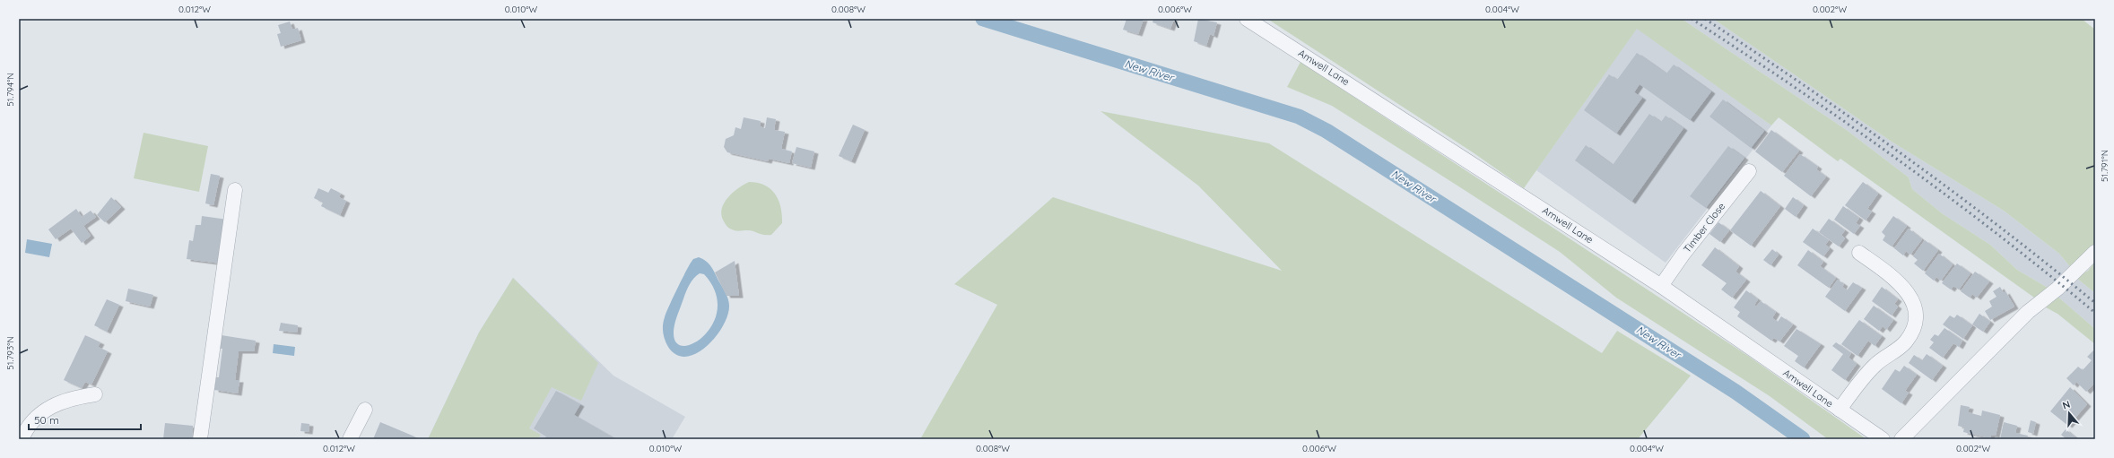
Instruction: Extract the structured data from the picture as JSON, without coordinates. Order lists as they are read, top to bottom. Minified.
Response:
{"streets":{"street":["Amwell Lane","Timber Close"]},"crossings":[["Amwell Lane","Timber Close"]],"water":["New River"],"scale_bar":"50 m","north":"top","coordinates":["0.012°W","0.010°W","0.008°W","0.006°W","0.004°W","0.002°W","51.794°N","51.791°N","51.793°N"]}
